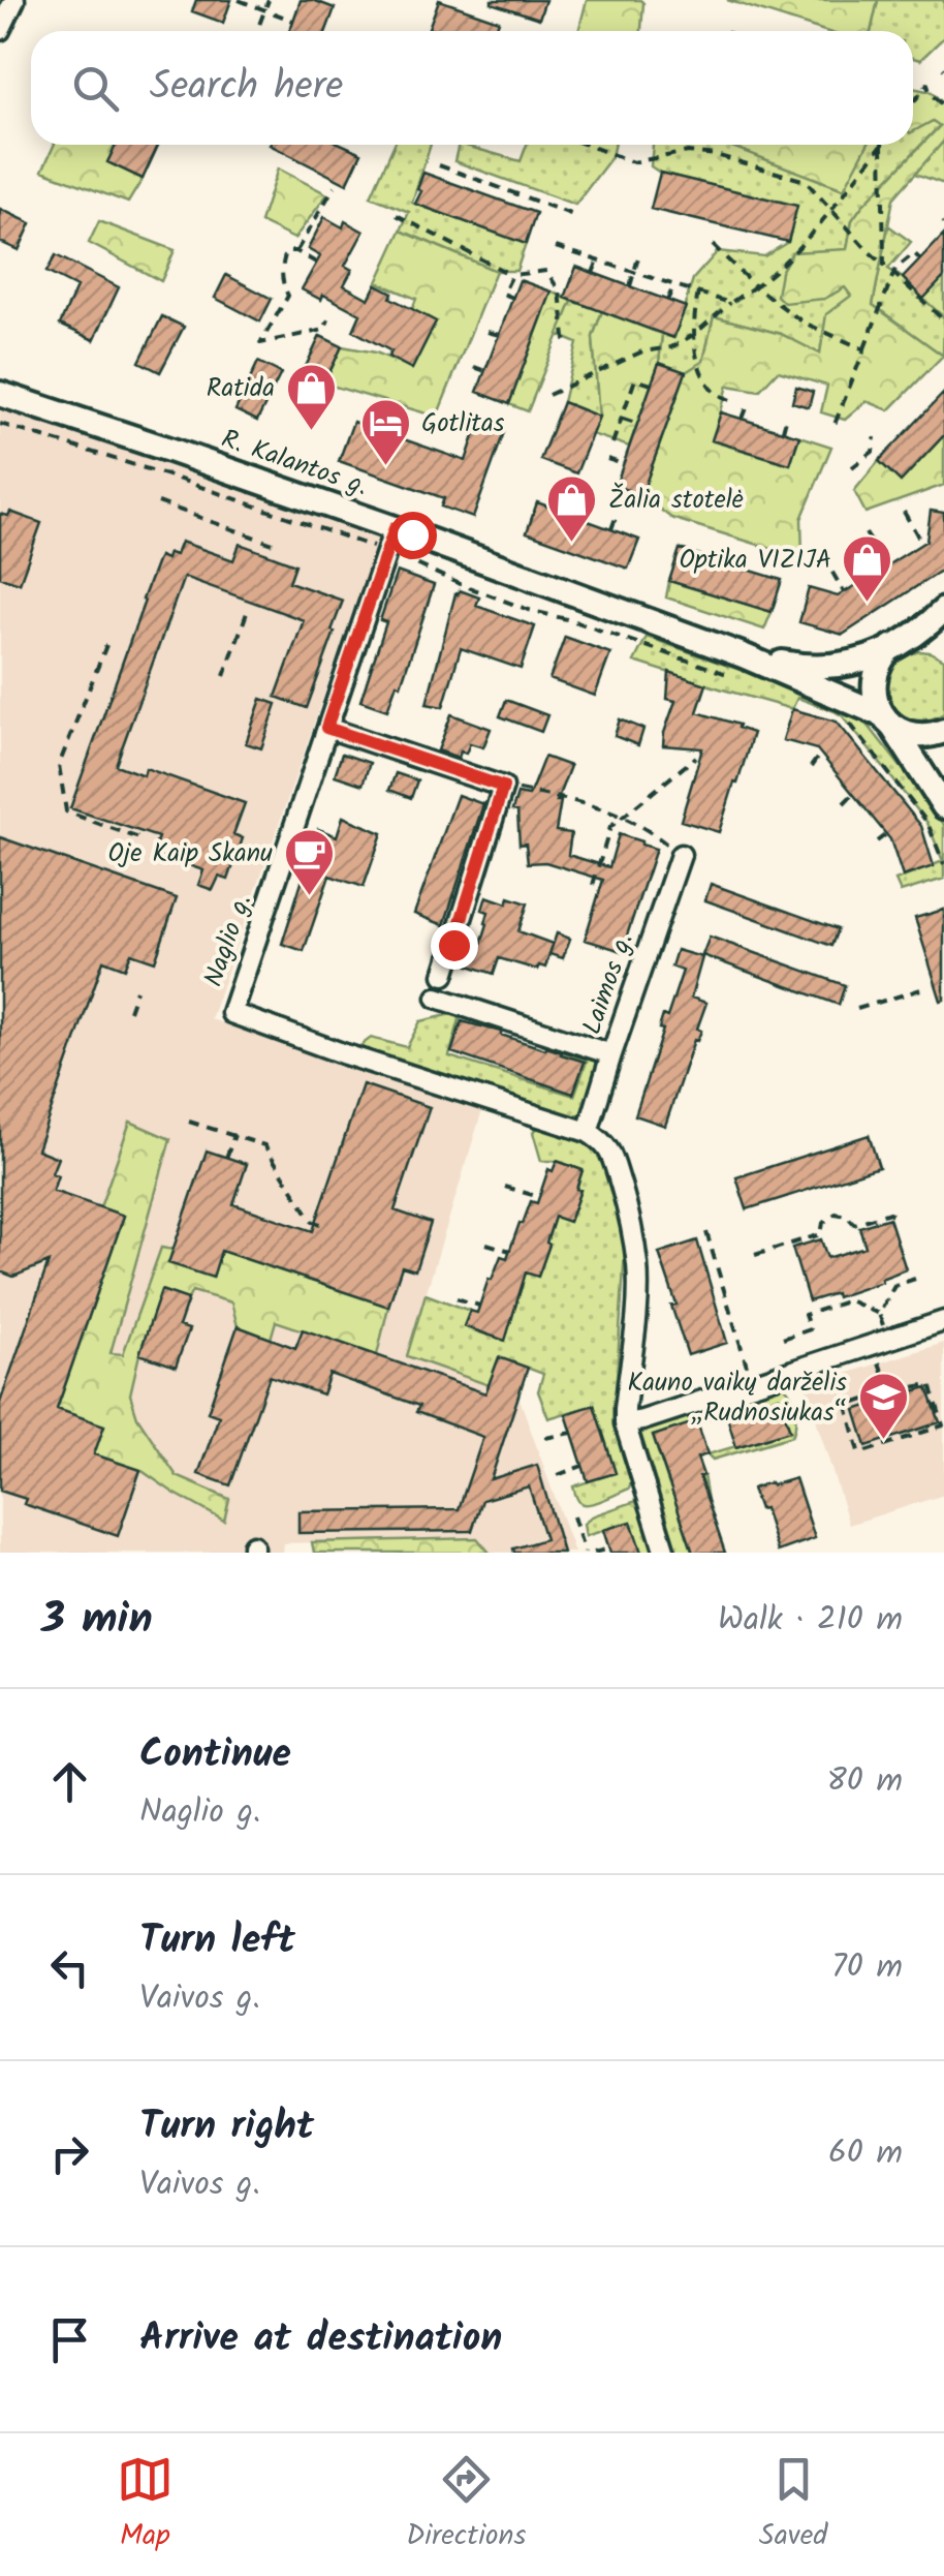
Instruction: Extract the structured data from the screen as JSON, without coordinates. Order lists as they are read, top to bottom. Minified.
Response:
{"streets":{"main road":["R. Kalantos g."],"street":["Naglio g.","Laimos g."]},"crossings":[["R. Kalantos g.","Naglio g."],["Naglio g.","Laimos g."]],"places":{"shop":["Ratida","Žalia stotelė","Optika VIZIJA"],"hotel":["Gotlitas"],"cafe":["Oje Kaip Skanu"],"school or university":["Kauno vaikų darželis „Rudnosiukas“"]},"page":{"search":"Search here","heading":["3 min","Walk · 210 m"],"list":[["Continue","Naglio g.","80 m"],["Turn left","Vaivos g.","70 m"],["Turn right","Vaivos g.","60 m"],"Arrive at destination"],"nav":["Map","Directions","Saved"]}}
